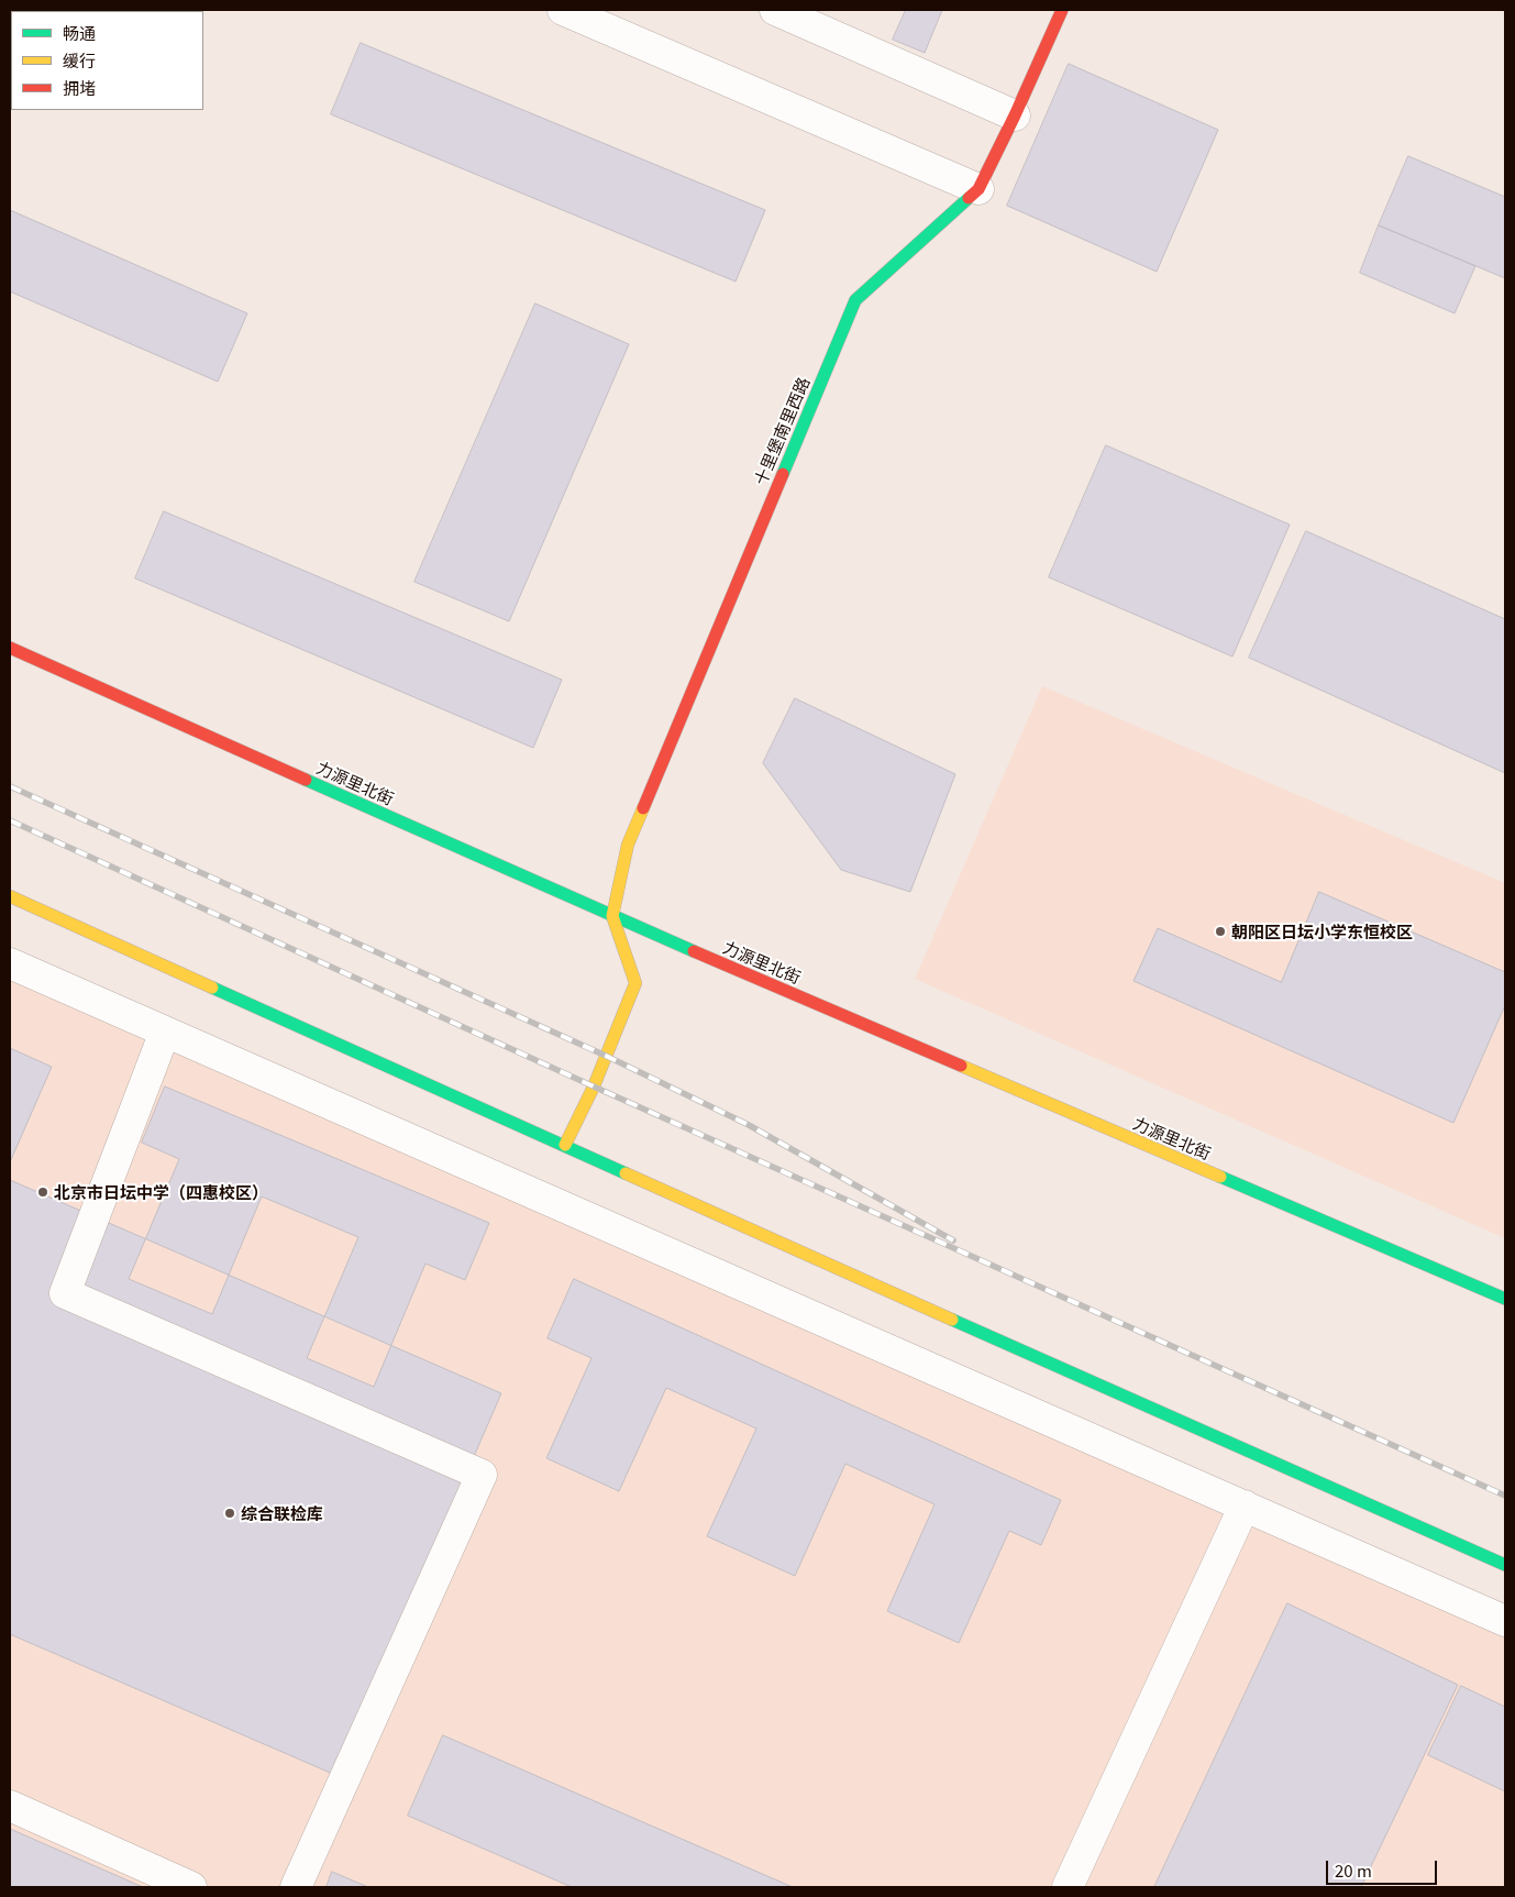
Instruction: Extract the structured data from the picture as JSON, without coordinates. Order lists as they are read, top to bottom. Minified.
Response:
{"streets":{"street":["十里堡南里西路","力源里北街"]},"crossings":[["十里堡南里西路","力源里北街"]],"places":["朝阳区日坛小学东恒校区","北京市日坛中学（四惠校区）","综合联检库"],"legend":["畅通","缓行","拥堵"],"scale_bar":"20 m"}
